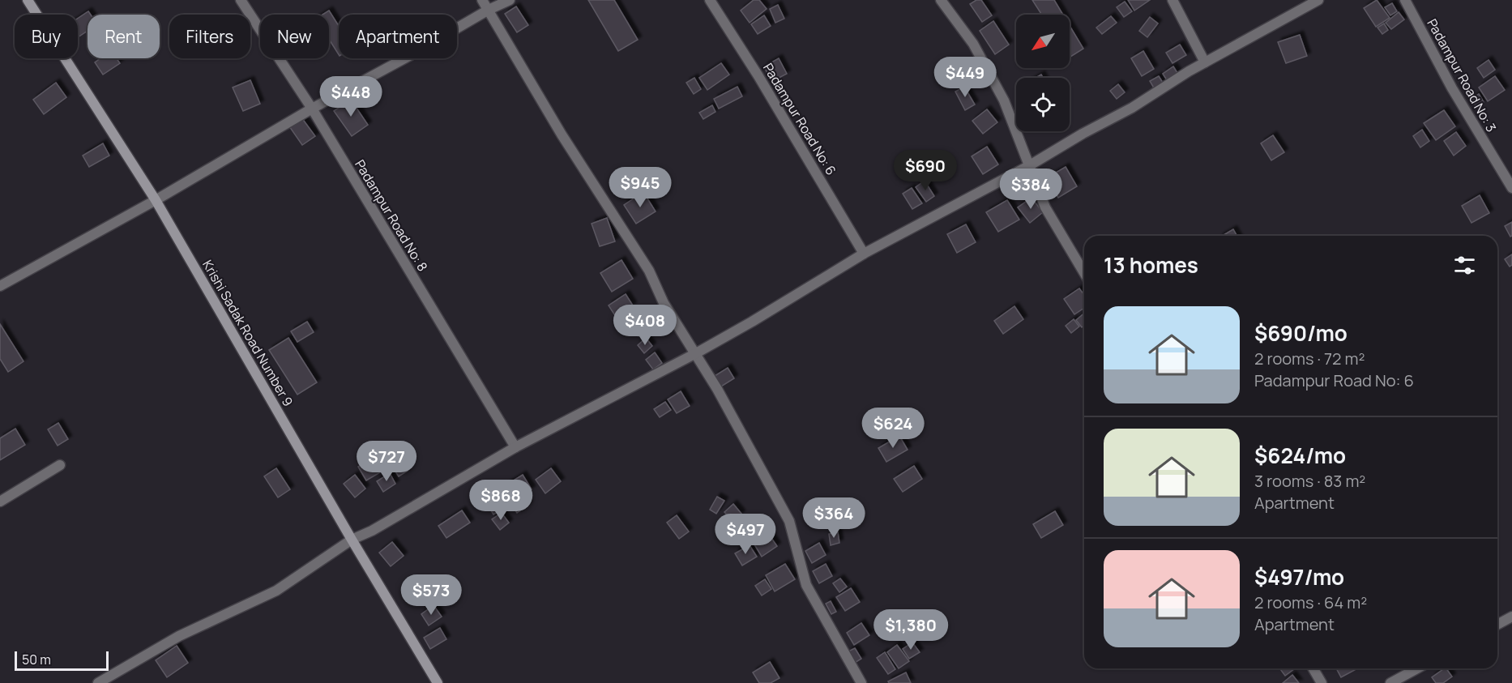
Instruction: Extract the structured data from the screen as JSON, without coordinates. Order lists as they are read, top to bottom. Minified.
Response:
{"streets":{"street":["Padampur Road No: 3","Padampur Road No: 6","Padampur Road No: 8","Krishi Sadak Road Number 9"]},"scale_bar":"50 m","north":"bottom left","page":{"chip":["Buy","Rent","Filters","New","Apartment"],"price":["$449","$448","$690","$945","$384","$408","$624","$727","$868","$364","$497","$573","$1,380"],"heading":"13 homes","list":[{"name":"$690/mo","note":"2 rooms · 72 m² · Padampur Road No: 6"},{"name":"$624/mo","note":"3 rooms · 83 m² · Apartment"},{"name":"$497/mo","note":"2 rooms · 64 m² · Apartment"}],"scale":"50 m"}}
